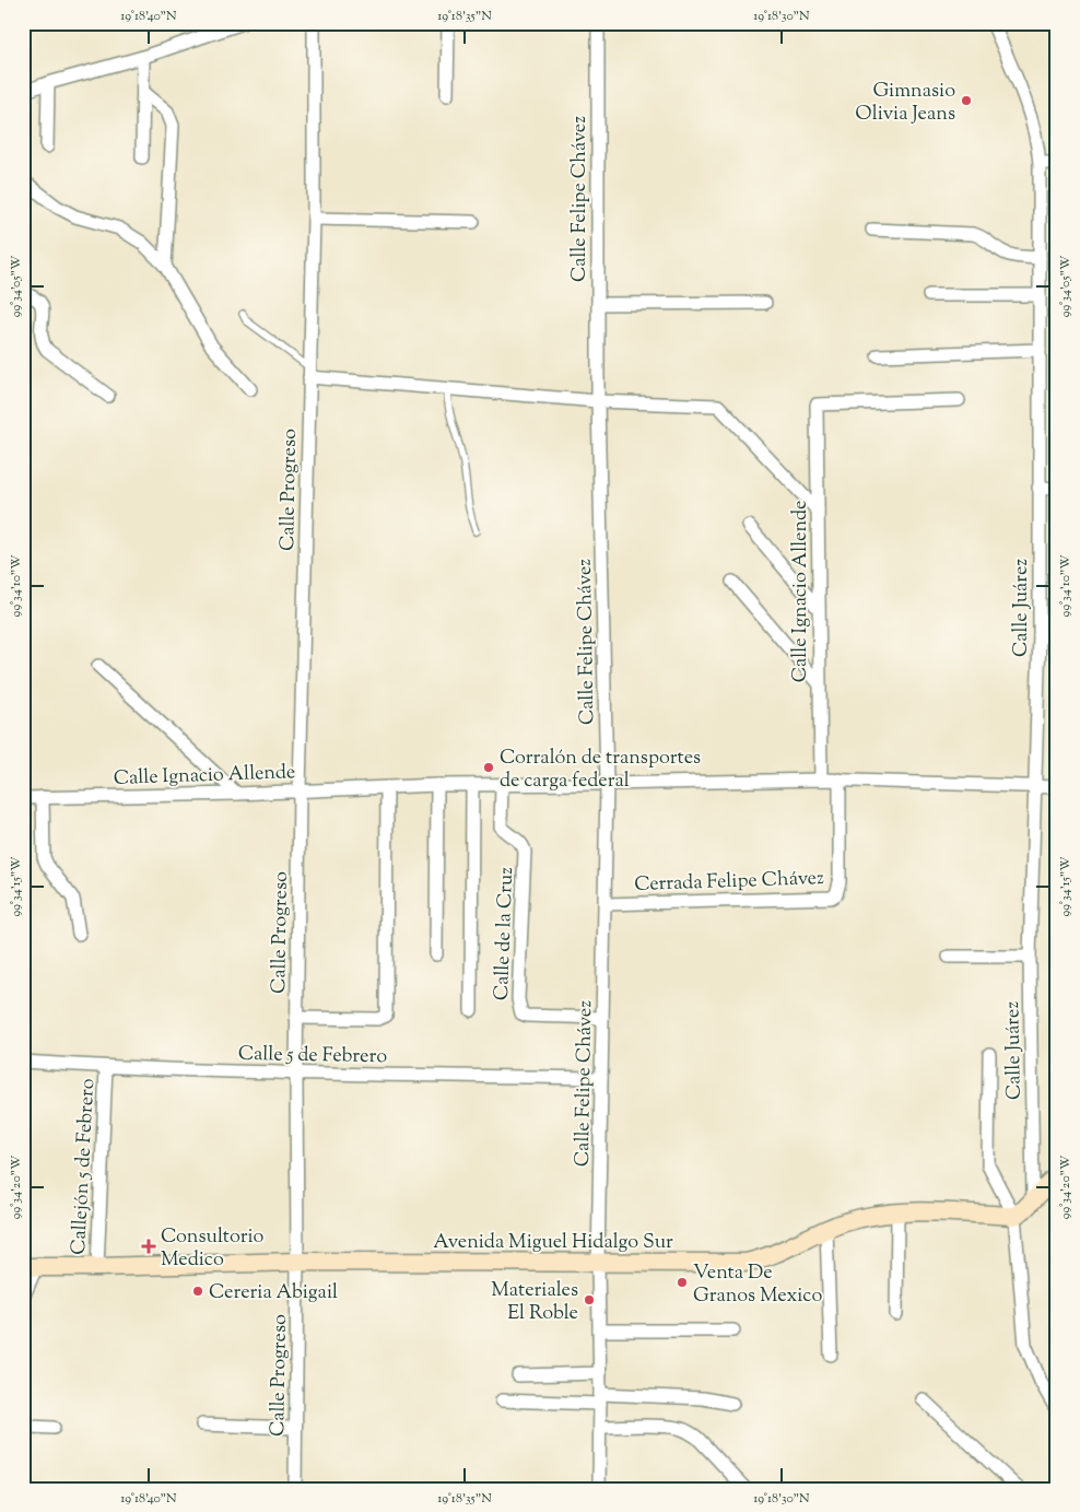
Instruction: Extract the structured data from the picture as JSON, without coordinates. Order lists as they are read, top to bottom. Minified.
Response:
{"streets":{"main road":["Avenida Miguel Hidalgo Sur"],"street":["Calle Felipe Chávez","Calle Progreso","Calle Ignacio Allende","Calle Juárez","Cerrada Felipe Chávez","Calle de la Cruz","Calle 5 de Febrero","Callejón 5 de Febrero"]},"crossings":[["Calle Felipe Chávez","Calle Ignacio Allende"],["Calle Felipe Chávez","Cerrada Felipe Chávez"],["Calle Felipe Chávez","Calle de la Cruz"],["Calle Felipe Chávez","Calle 5 de Febrero"],["Calle Felipe Chávez","Avenida Miguel Hidalgo Sur"],["Calle Progreso","Calle Ignacio Allende"],["Calle Progreso","Calle 5 de Febrero"],["Calle Progreso","Avenida Miguel Hidalgo Sur"],["Calle Ignacio Allende","Calle Juárez"],["Calle Ignacio Allende","Cerrada Felipe Chávez"],["Calle Ignacio Allende","Calle de la Cruz"],["Calle 5 de Febrero","Callejón 5 de Febrero"],["Callejón 5 de Febrero","Avenida Miguel Hidalgo Sur"]],"places":{"other":["Gimnasio Olivia Jeans","Corralón de transportes de carga federal","Venta De Granos Mexico","Cereria Abigail","Materiales El Roble"],"health":["Consultorio Medico"]},"coordinates":["19°18'40\"N","19°18'35\"N","19°18'30\"N","99°34'05\"W","99°34'10\"W","99°34'15\"W","99°34'20\"W"]}
